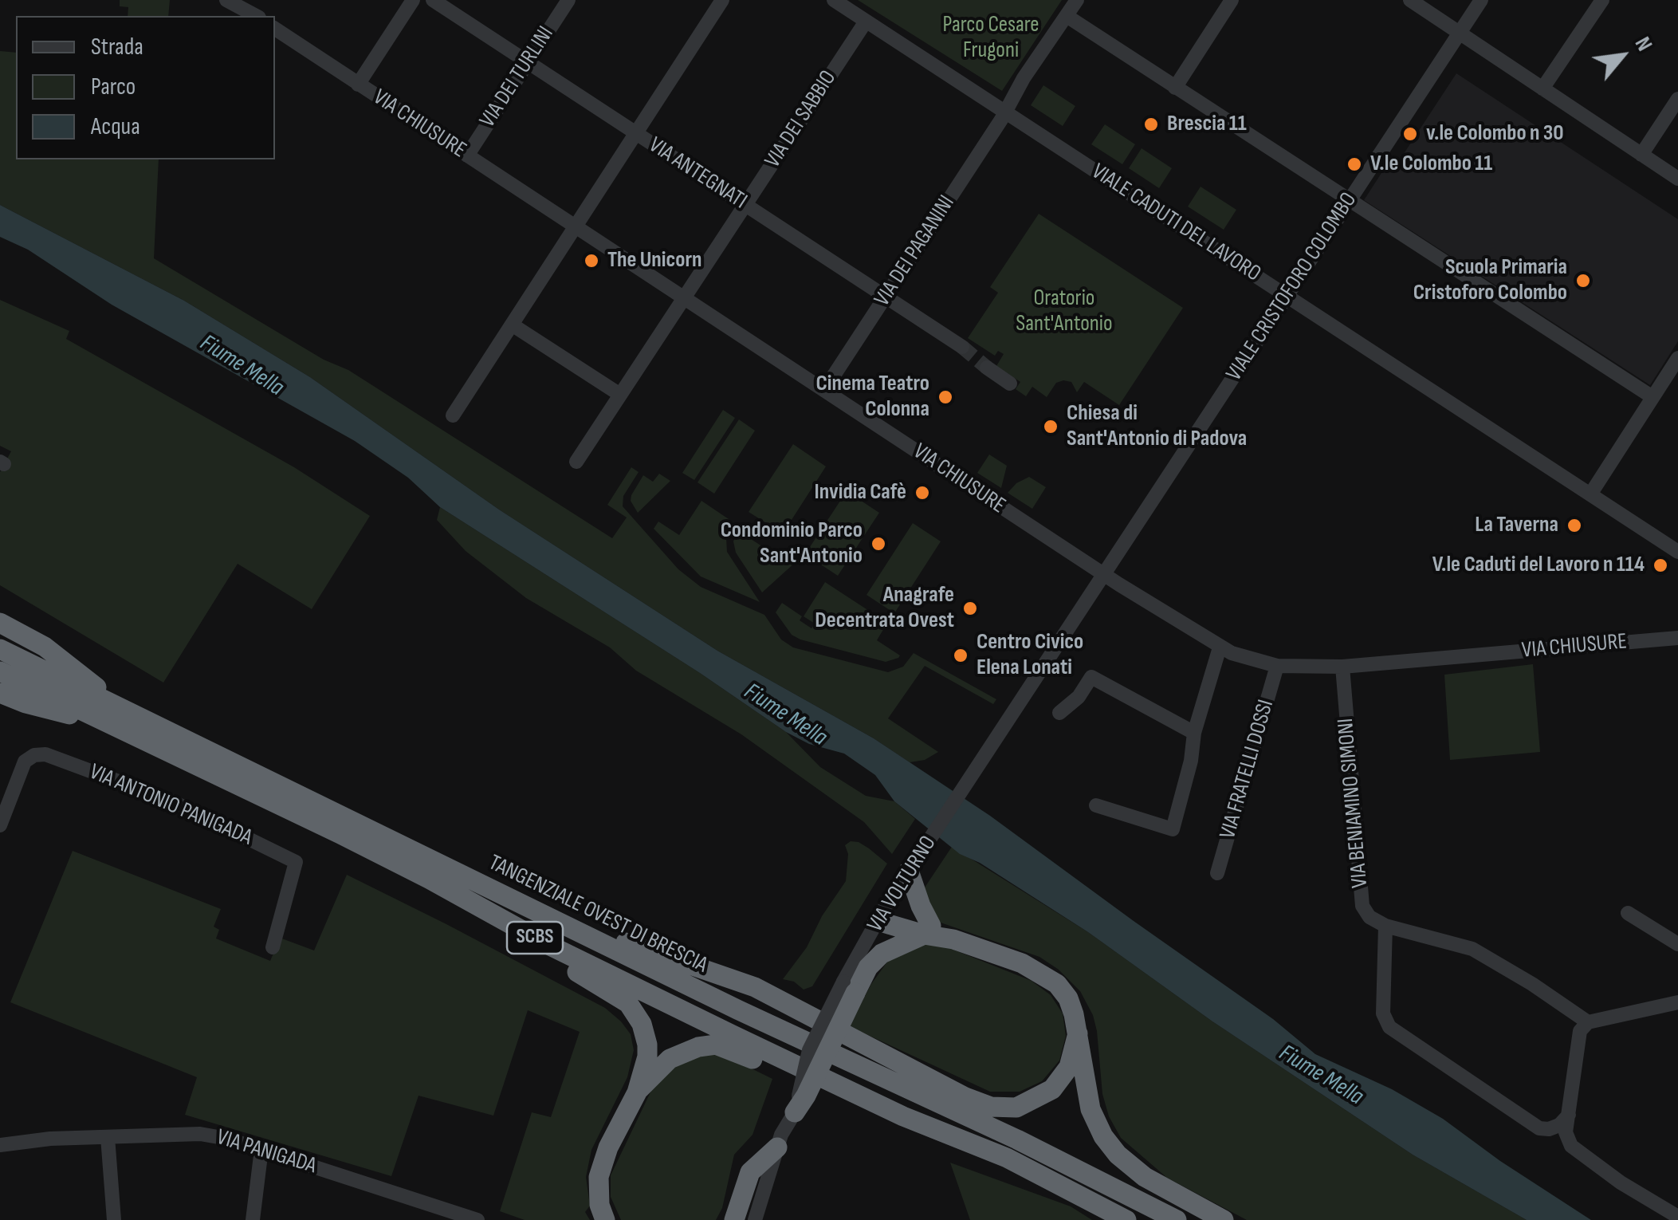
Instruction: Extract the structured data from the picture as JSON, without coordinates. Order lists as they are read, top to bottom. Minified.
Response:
{"streets":{"highway":["TANGENZIALE OVEST DI BRESCIA","SCBS"],"street":["VIA DEI TURLINI","VIA DEI SABBIO","VIA CHIUSURE","VIA ANTEGNATI","VIALE CADUTI DEL LAVORO","VIA DEI PAGANINI","VIALE CRISTOFORO COLOMBO","VIA FRATELLI DOSSI","VIA BENIAMINO SIMONI","VIA ANTONIO PANIGADA","VIA VOLTURNO","VIA PANIGADA"]},"crossings":[["VIA DEI TURLINI","VIA CHIUSURE"],["VIA DEI TURLINI","VIA ANTEGNATI"],["VIA DEI SABBIO","VIA CHIUSURE"],["VIA DEI SABBIO","VIA ANTEGNATI"],["VIA DEI SABBIO","VIALE CADUTI DEL LAVORO"],["VIA CHIUSURE","VIA DEI PAGANINI"],["VIA CHIUSURE","VIALE CRISTOFORO COLOMBO"],["VIA CHIUSURE","VIA FRATELLI DOSSI"],["VIA CHIUSURE","VIA BENIAMINO SIMONI"],["VIA CHIUSURE","VIA VOLTURNO"],["VIA ANTEGNATI","VIA DEI PAGANINI"],["VIALE CADUTI DEL LAVORO","VIA DEI PAGANINI"],["VIALE CADUTI DEL LAVORO","VIALE CRISTOFORO COLOMBO"],["VIALE CRISTOFORO COLOMBO","VIA VOLTURNO"]],"water":["Fiume Mella"],"parks":["Parco Cesare Frugoni","Oratorio Sant'Antonio"],"places":["Brescia 11","v.le Colombo n 30","V.le Colombo 11","The Unicorn","Scuola Primaria Cristoforo Colombo","Cinema Teatro Colonna","Chiesa di Sant'Antonio di Padova","Invidia Cafè","La Taverna","Condominio Parco Sant'Antonio","V.le Caduti del Lavoro n 114","Anagrafe Decentrata Ovest","Centro Civico Elena Lonati"],"legend":["Strada","Parco","Acqua"],"north":"top right"}
